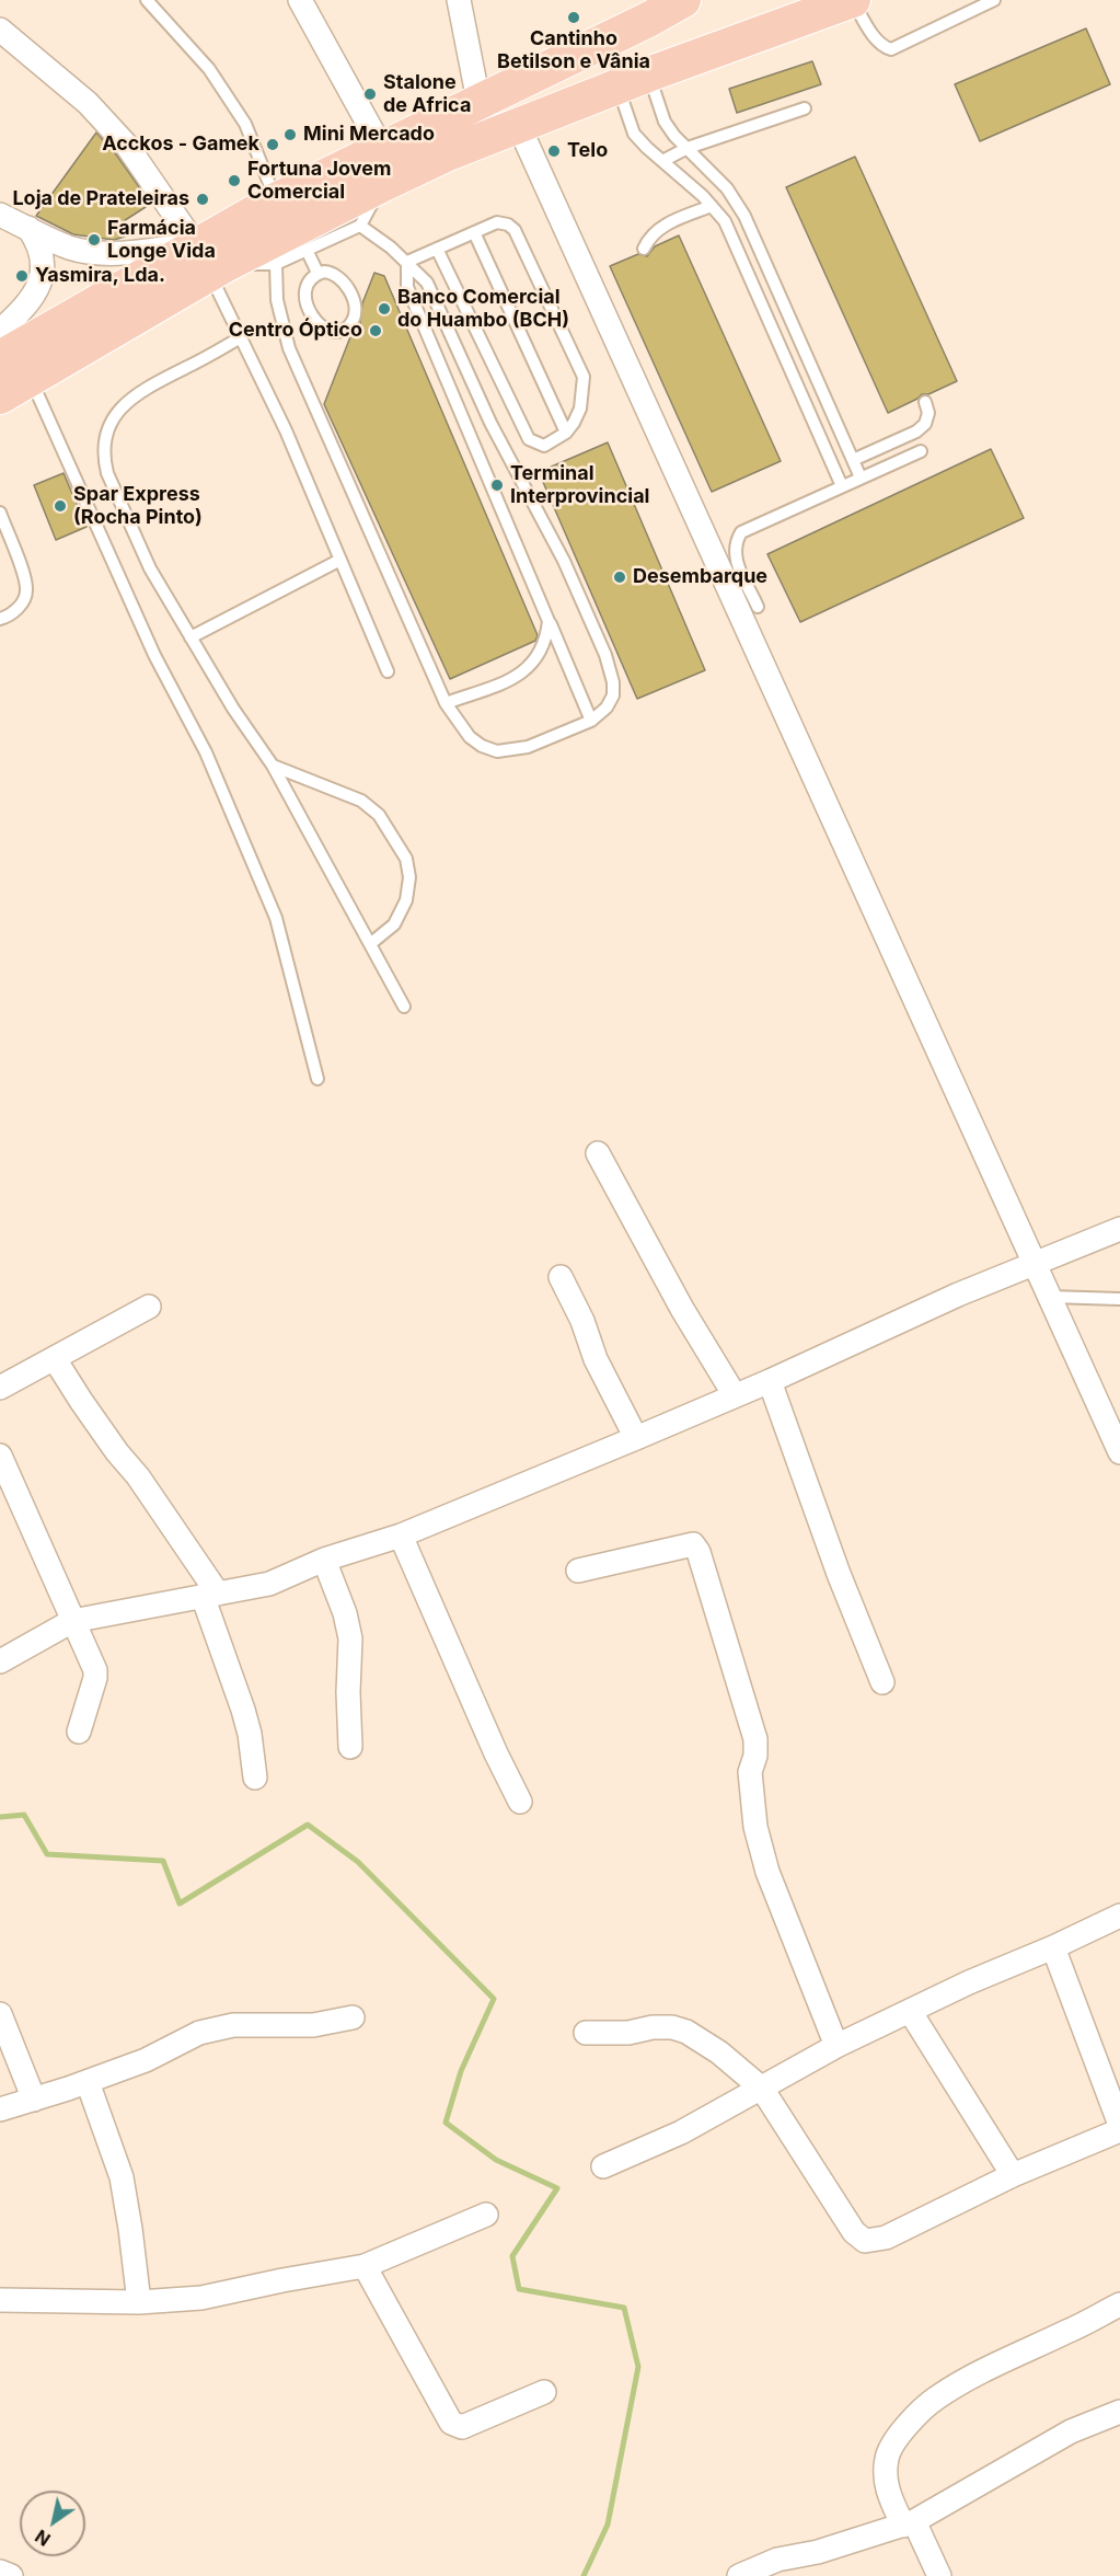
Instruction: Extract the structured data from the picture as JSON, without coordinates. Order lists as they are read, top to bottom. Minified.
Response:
{"places":["Cantinho Betilson e Vânia","Stalone de Africa","Mini Mercado","Acckos - Gamek","Telo","Fortuna Jovem Comercial","Loja de Prateleiras","Farmácia Longe Vida","Yasmira, Lda.","Banco Comercial do Huambo (BCH)","Centro Óptico","Terminal Interprovincial","Spar Express (Rocha Pinto)","Desembarque"],"north":"bottom left"}
